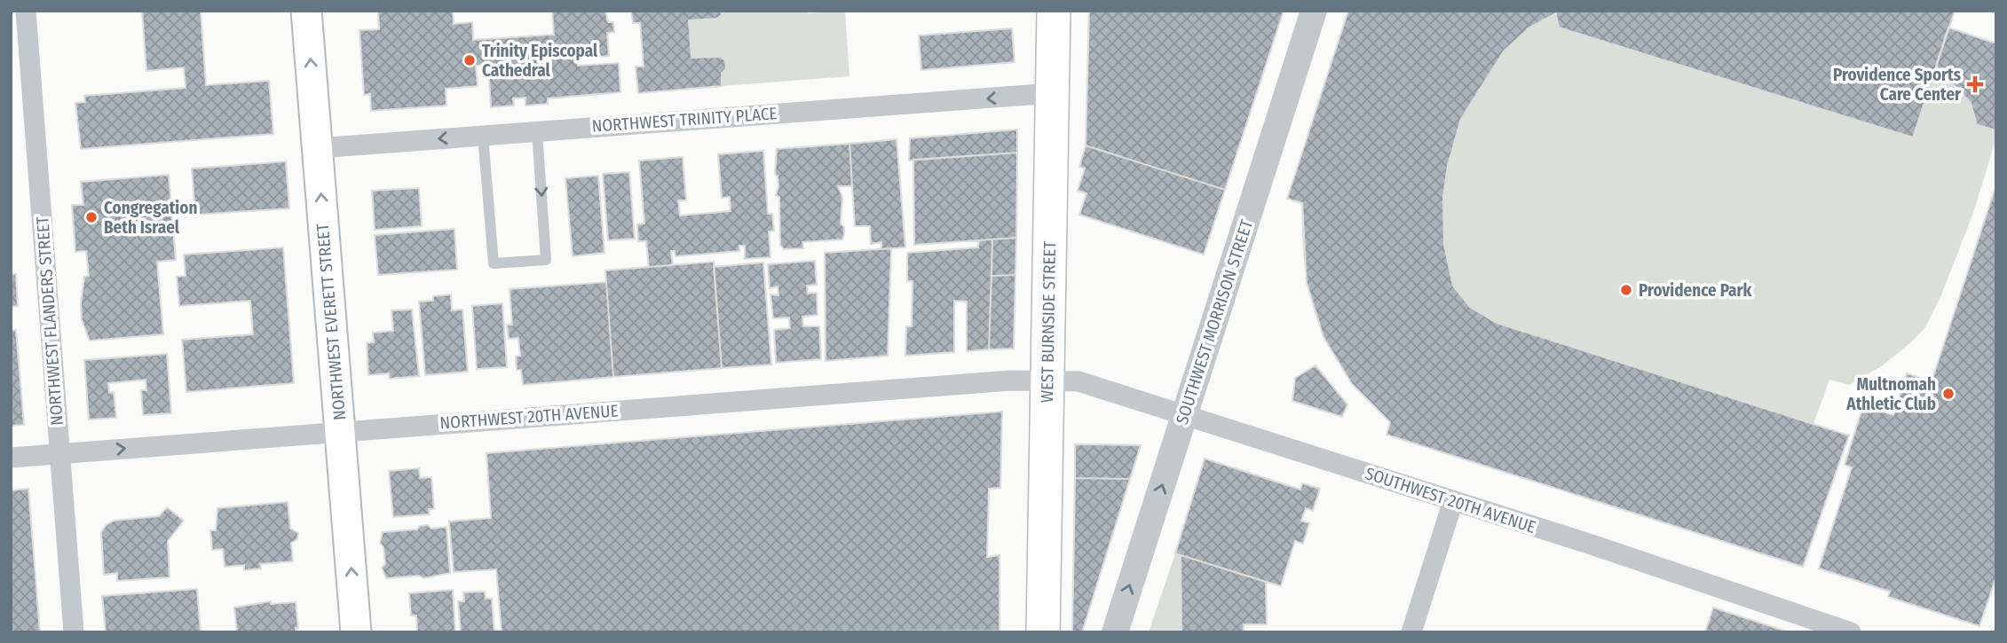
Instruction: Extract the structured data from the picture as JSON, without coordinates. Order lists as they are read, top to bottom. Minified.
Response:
{"streets":{"main road":["NORTHWEST EVERETT STREET","WEST BURNSIDE STREET"],"street":["NORTHWEST TRINITY PLACE","NORTHWEST FLANDERS STREET","SOUTHWEST MORRISON STREET","NORTHWEST 20TH AVENUE","SOUTHWEST 20TH AVENUE"]},"crossings":[["NORTHWEST TRINITY PLACE","NORTHWEST EVERETT STREET"],["NORTHWEST TRINITY PLACE","WEST BURNSIDE STREET"],["NORTHWEST FLANDERS STREET","NORTHWEST 20TH AVENUE"],["NORTHWEST EVERETT STREET","NORTHWEST 20TH AVENUE"],["WEST BURNSIDE STREET","NORTHWEST 20TH AVENUE"],["WEST BURNSIDE STREET","SOUTHWEST 20TH AVENUE"],["SOUTHWEST MORRISON STREET","SOUTHWEST 20TH AVENUE"],["NORTHWEST 20TH AVENUE","SOUTHWEST 20TH AVENUE"]],"one_way":["NORTHWEST TRINITY PLACE","NORTHWEST EVERETT STREET","SOUTHWEST MORRISON STREET"],"places":{"other":["Trinity Episcopal Cathedral","Congregation Beth Israel","Providence Park","Multnomah Athletic Club"],"health":["Providence Sports Care Center"]}}
